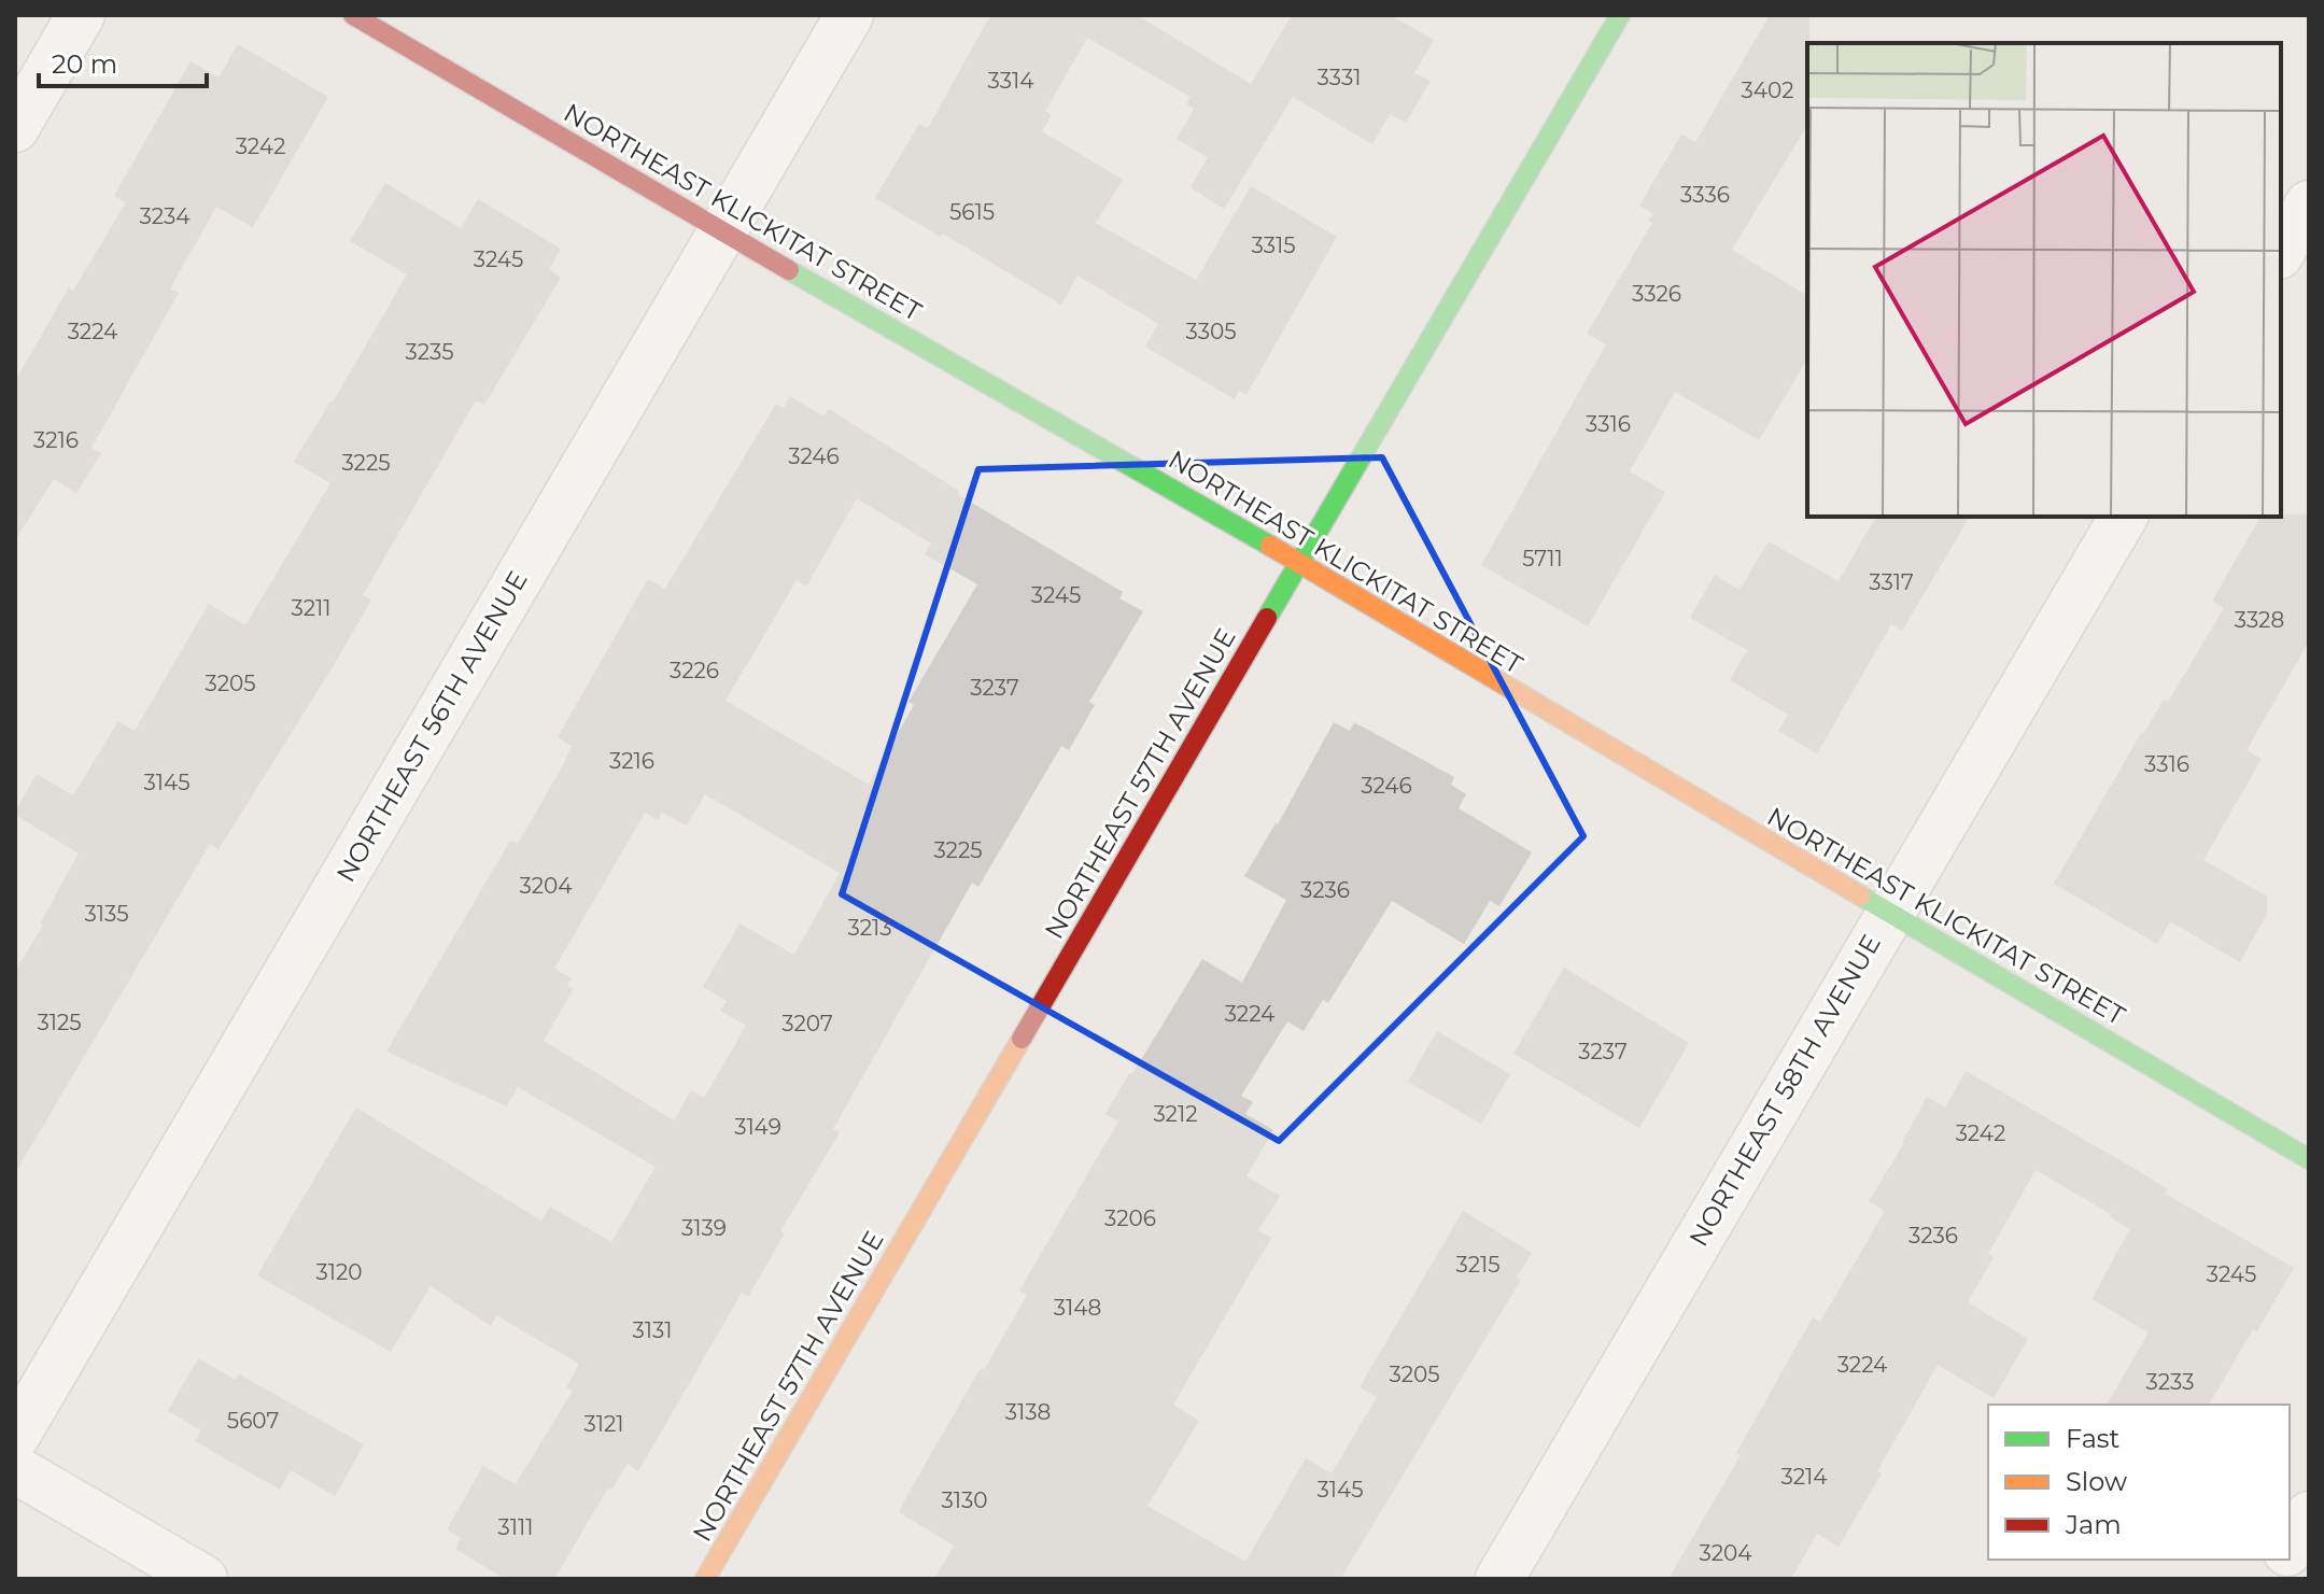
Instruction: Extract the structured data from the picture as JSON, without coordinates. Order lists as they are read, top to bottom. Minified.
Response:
{"streets":{"street":["NORTHEAST KLICKITAT STREET","NORTHEAST 56TH AVENUE","NORTHEAST 57TH AVENUE","NORTHEAST 58TH AVENUE"]},"crossings":[["NORTHEAST KLICKITAT STREET","NORTHEAST 56TH AVENUE"],["NORTHEAST KLICKITAT STREET","NORTHEAST 57TH AVENUE"],["NORTHEAST KLICKITAT STREET","NORTHEAST 58TH AVENUE"]],"house_numbers":["3331","3314","3402","3242","3336","5615","3234","3315","3245","3326","3224","3305","3235","3316","3216","3246","3225","5711","3317","3245","3211","3328","3226","3205","3237","3216","3316","3145","3246","3225","3204","3236","3135","3213","3224","3125","3207","3237","3212","3149","3242","3206","3139","3236","3215","3120","3245","3148","3131","3224","3205","3233","3138","5607","3121","3214","3145","3130","3111","3204"],"legend":["Fast","Slow","Jam"],"scale_bar":"20 m"}
